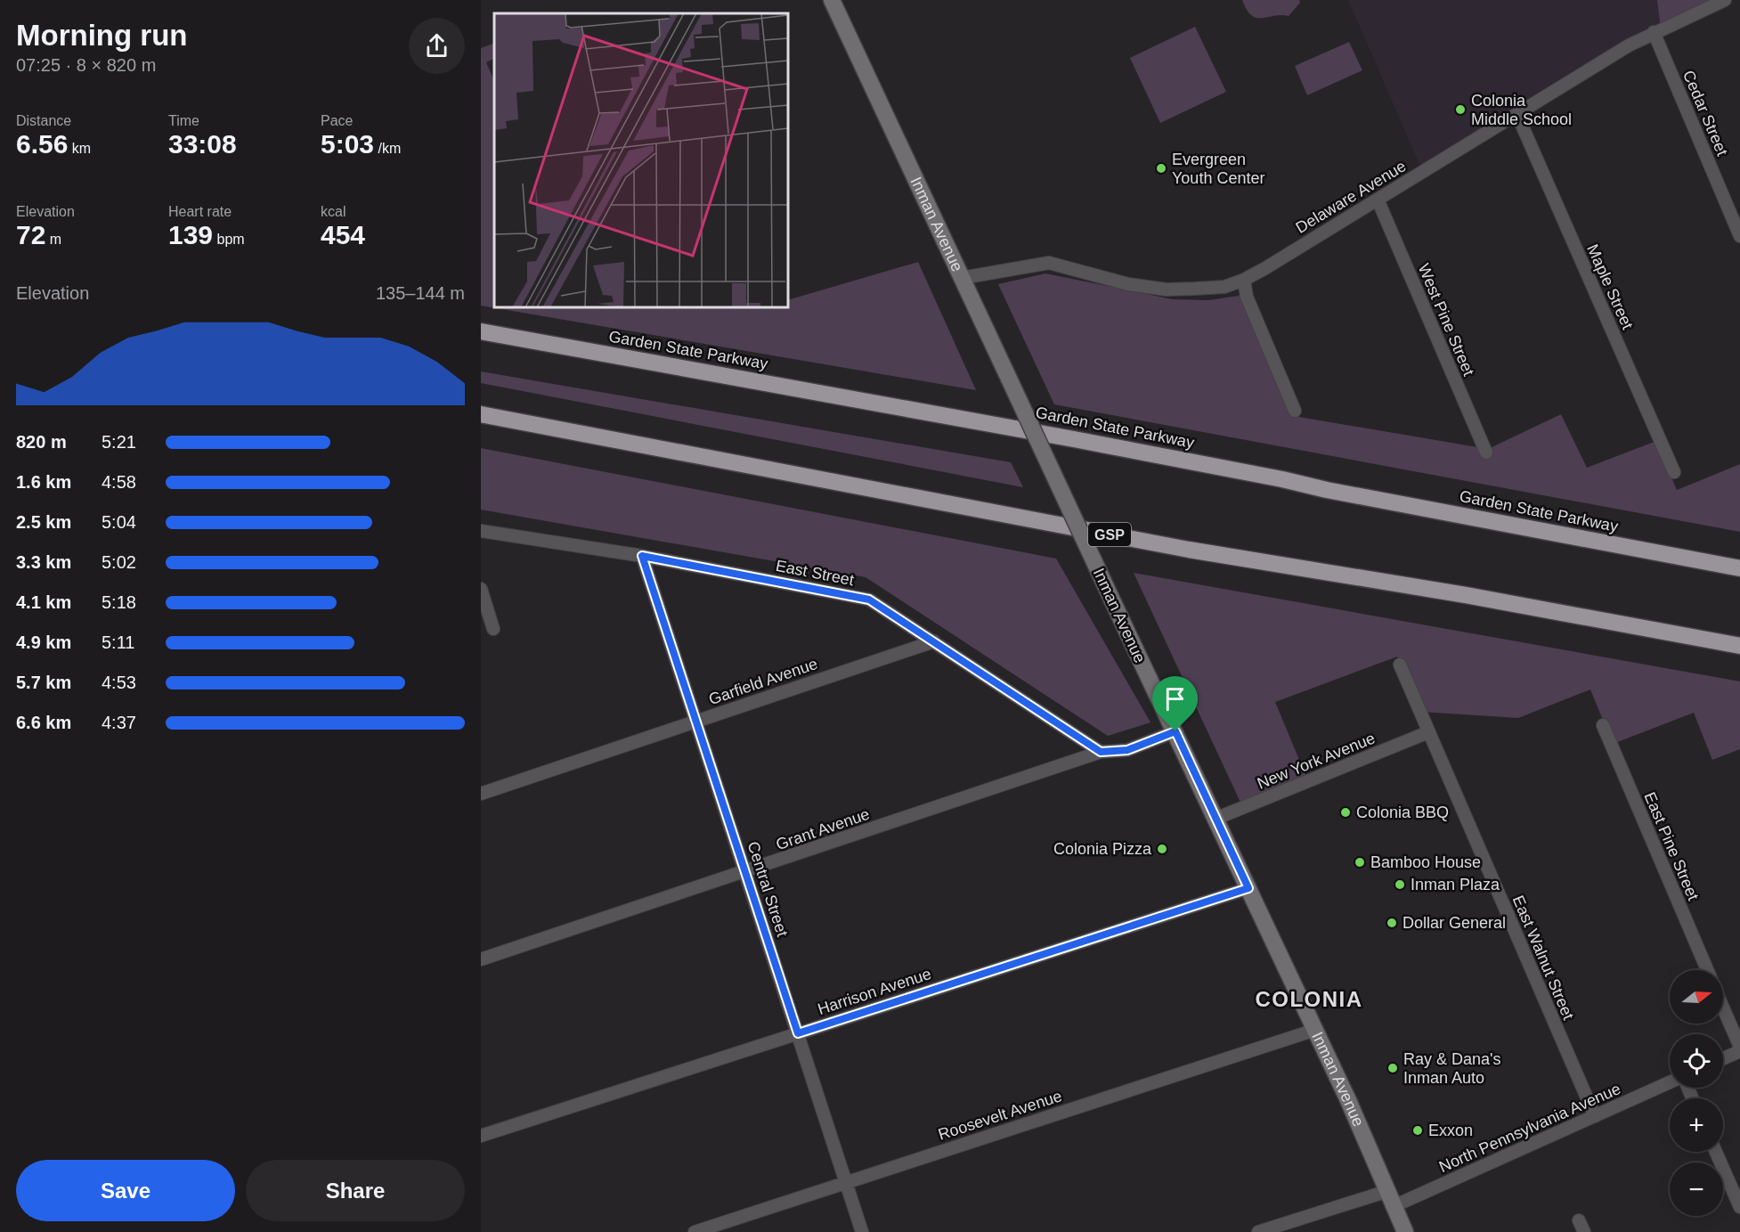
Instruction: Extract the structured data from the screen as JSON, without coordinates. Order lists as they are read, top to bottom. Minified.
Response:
{"streets":{"highway":["Garden State Parkway","GSP"],"main road":["Inman Avenue"],"street":["Cedar Street","Delaware Avenue","Maple Street","West Pine Street","East Street","Garfield Avenue","New York Avenue","Grant Avenue","East Pine Street","Central Street","East Walnut Street","Harrison Avenue","Roosevelt Avenue","North Pennsylvania Avenue"]},"crossings":[["Cedar Street","Delaware Avenue"],["Delaware Avenue","Inman Avenue"],["Delaware Avenue","Maple Street"],["Delaware Avenue","West Pine Street"],["Inman Avenue","New York Avenue"],["Inman Avenue","Grant Avenue"],["Inman Avenue","Harrison Avenue"],["Inman Avenue","Roosevelt Avenue"],["Inman Avenue","North Pennsylvania Avenue"],["East Street","Garfield Avenue"],["East Street","Grant Avenue"],["East Street","Central Street"],["Garfield Avenue","Central Street"],["New York Avenue","East Walnut Street"],["Grant Avenue","Central Street"],["Central Street","Harrison Avenue"],["Central Street","Roosevelt Avenue"],["East Walnut Street","North Pennsylvania Avenue"]],"districts":["COLONIA"],"places":["Colonia Middle School","Evergreen Youth Center","Colonia BBQ","Colonia Pizza","Bamboo House","Inman Plaza","Dollar General","Ray & Dana's Inman Auto","Exxon"],"north":"right","page":{"heading":["Morning run","07:25 · 8 × 820 m"],"stats":[["Distance","6.56 km"],["Time","33:08"],["Pace","5:03 /km"],["Elevation","72 m"],["Heart rate","139 bpm"],["kcal","454"]],"chart":["Elevation","135–144 m"],"list":[{"name":"820 m","note":"5:21"},{"name":"1.6 km","note":"4:58"},{"name":"2.5 km","note":"5:04"},{"name":"3.3 km","note":"5:02"},{"name":"4.1 km","note":"5:18"},{"name":"4.9 km","note":"5:11"},{"name":"5.7 km","note":"4:53"},{"name":"6.6 km","note":"4:37"}],"map_buttons":["+","−"],"buttons":["Save","Share"]}}
